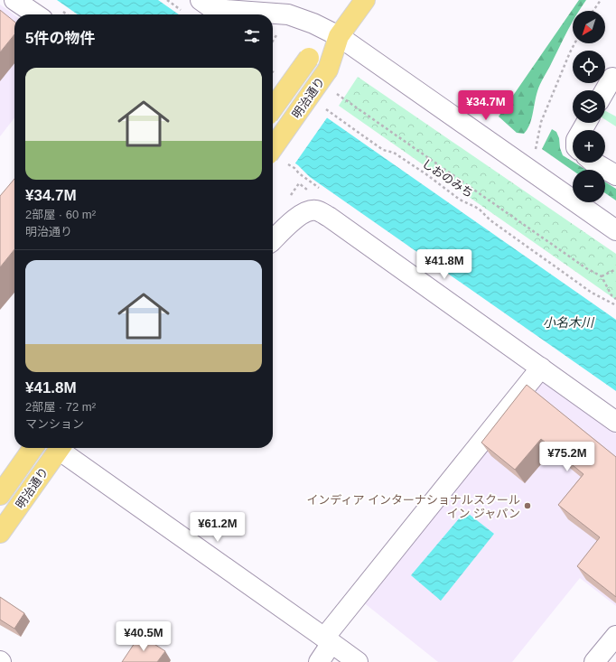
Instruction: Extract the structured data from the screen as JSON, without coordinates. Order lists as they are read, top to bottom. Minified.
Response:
{"streets":{"main road":["明治通り"],"path":["しおのみち"]},"water":["小名木川"],"places":["インディア インターナショナルスクール イン ジャパン"],"north":"bottom left","page":{"map_buttons":["+","−"],"heading":"5件の物件","list":[{"name":"¥34.7M","note":"2部屋 · 60 m² · 明治通り"},{"name":"¥41.8M","note":"2部屋 · 72 m² · マンション"}],"price":["¥34.7M","¥41.8M","¥75.2M","¥61.2M","¥40.5M"]}}
